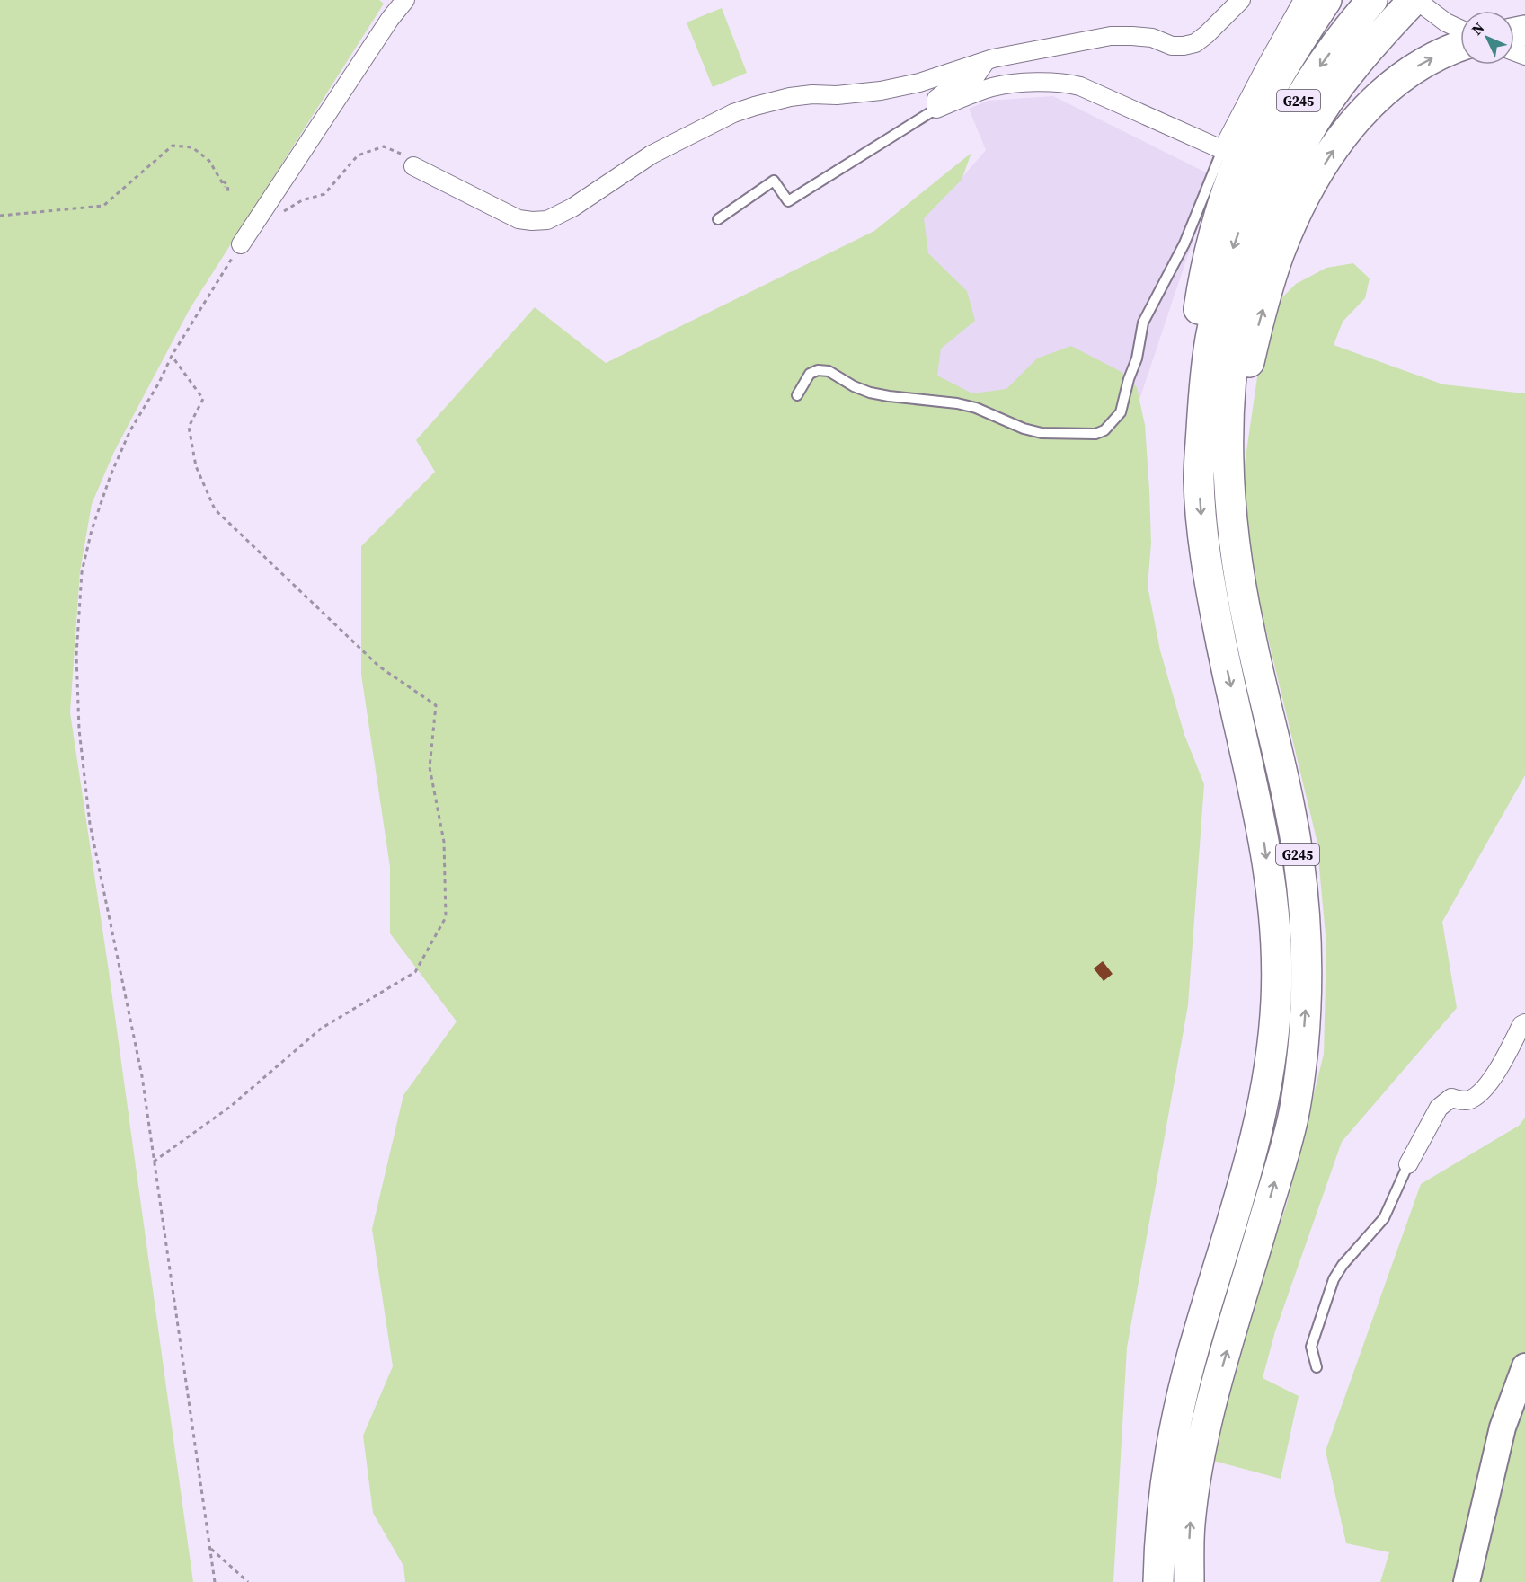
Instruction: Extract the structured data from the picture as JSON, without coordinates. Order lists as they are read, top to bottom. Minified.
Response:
{"streets":{"highway":["G245"]},"north":"top left"}
